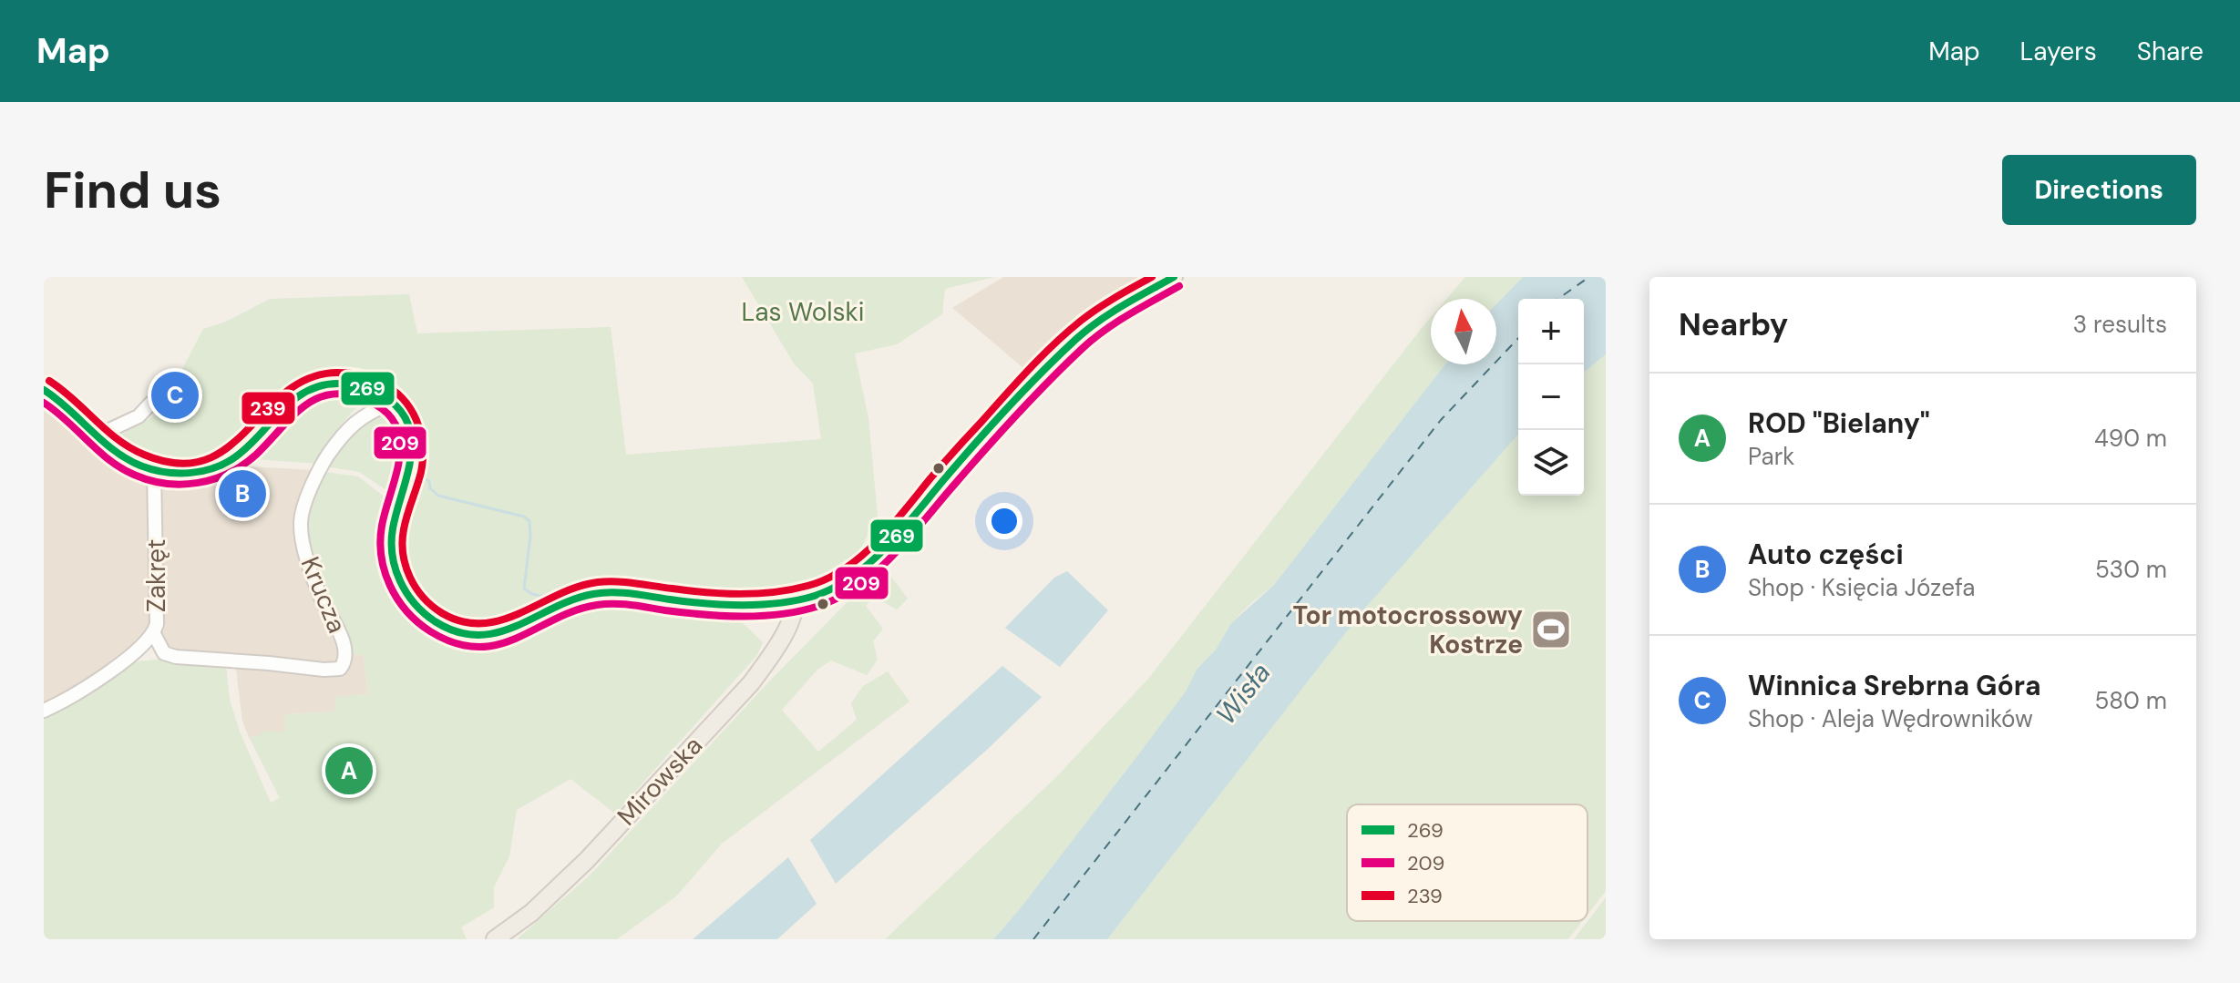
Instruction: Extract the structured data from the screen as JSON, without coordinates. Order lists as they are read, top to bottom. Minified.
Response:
{"streets":{"main road":["Mirowska"],"street":["Zakręt","Krucza"]},"crossings":[["Zakręt","Krucza"]],"water":["Wisła"],"parks":["Las Wolski"],"places":{"sports":["Tor motocrossowy Kostrze"]},"lines":["transit line 269","transit line 239","transit line 209"],"legend":["269","209","239"],"north":"top","page":{"header":"Map","nav":["Map","Layers","Share"],"buttons":"Directions","title":"Find us","heading":["Nearby","3 results"],"map_buttons":["+","−"],"pins":["C","B","A"],"list":[{"mark":"A","name":"ROD \"Bielany\"","note":"Park","value":"490 m"},{"mark":"B","name":"Auto części","note":"Shop · Księcia Józefa","value":"530 m"},{"mark":"C","name":"Winnica Srebrna Góra","note":"Shop · Aleja Wędrowników","value":"580 m"}]}}
